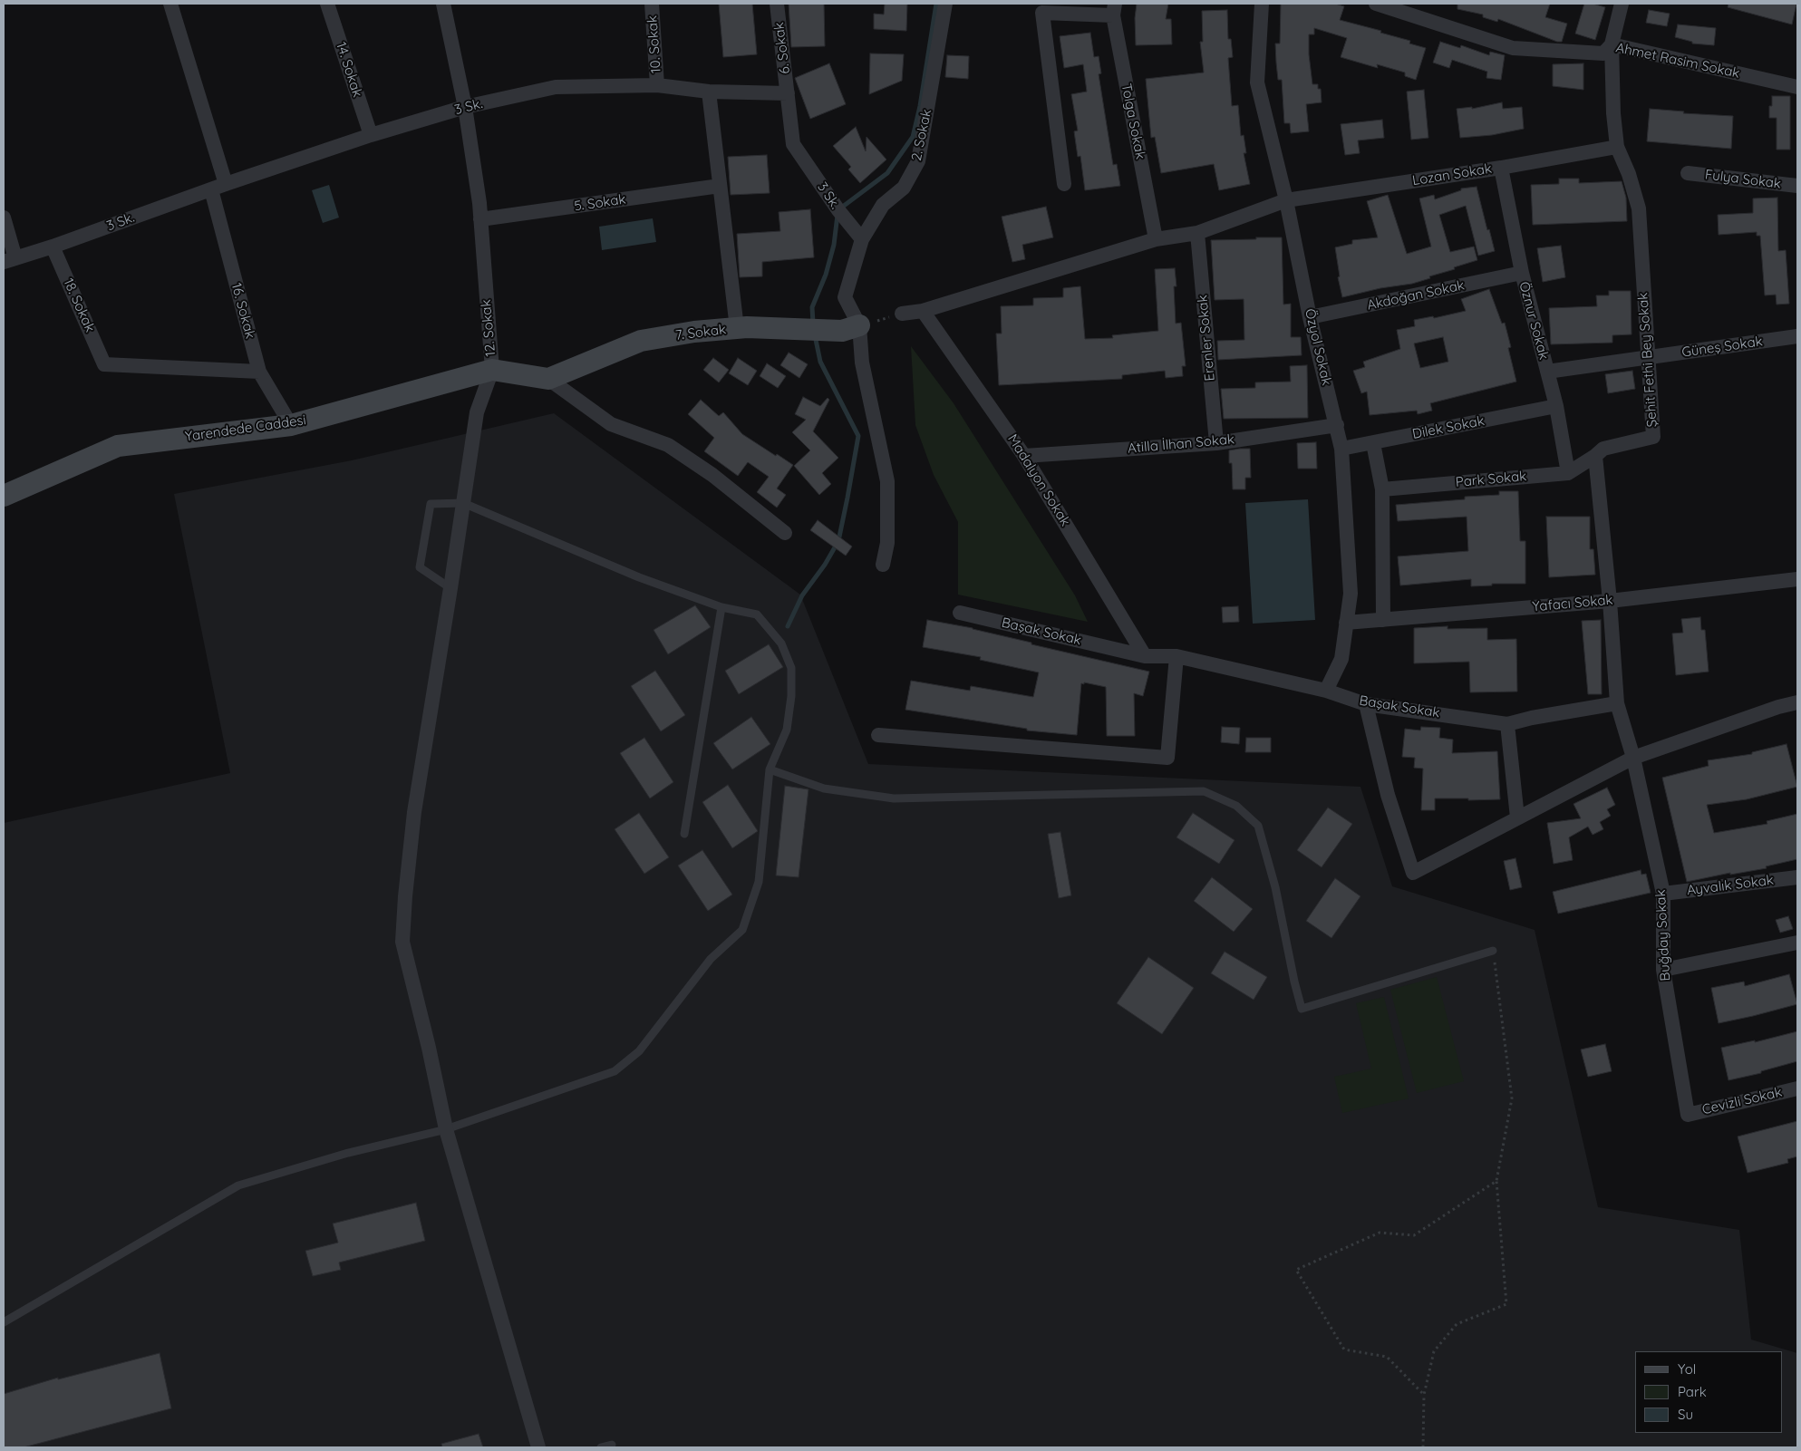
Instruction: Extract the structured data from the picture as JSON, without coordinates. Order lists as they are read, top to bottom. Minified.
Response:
{"streets":{"main road":["12. Sokak","7. Sokak","Yarendede Caddesi"],"street":["10. Sokak","6. Sokak","Ahmet Rasim Sokak","14. Sokak","3 Sk.","Tolga Sokak","2. Sokak","Lozan Sokak","Fulya Sokak","5. Sokak","Akdoğan Sokak","18. Sokak","16. Sokak","Öznur Sokak","Erenler Sokak","Özyol Sokak","Güneş Sokak","Şehit Fethi Bey Sokak","Dilek Sokak","Atilla İlhan Sokak","Park Sokak","Madalyon Sokak","Yafacı Sokak","Başak Sokak","Ayvalık Sokak","Buğday Sokak","Cevizli Sokak"]},"crossings":[["10. Sokak","3 Sk."],["6. Sokak","3 Sk."],["Ahmet Rasim Sokak","Şehit Fethi Bey Sokak"],["14. Sokak","3 Sk."],["3 Sk.","2. Sokak"],["3 Sk.","18. Sokak"],["3 Sk.","16. Sokak"],["3 Sk.","12. Sokak"],["2. Sokak","7. Sokak"],["Lozan Sokak","Öznur Sokak"],["Lozan Sokak","Özyol Sokak"],["Lozan Sokak","Şehit Fethi Bey Sokak"],["5. Sokak","12. Sokak"],["Akdoğan Sokak","Öznur Sokak"],["Akdoğan Sokak","Özyol Sokak"],["18. Sokak","16. Sokak"],["16. Sokak","Yarendede Caddesi"],["Öznur Sokak","Güneş Sokak"],["Öznur Sokak","Dilek Sokak"],["Öznur Sokak","Park Sokak"],["12. Sokak","7. Sokak"],["12. Sokak","Yarendede Caddesi"],["Erenler Sokak","Atilla İlhan Sokak"],["Özyol Sokak","Dilek Sokak"],["Özyol Sokak","Atilla İlhan Sokak"],["Özyol Sokak","Yafacı Sokak"],["Özyol Sokak","Başak Sokak"],["Güneş Sokak","Şehit Fethi Bey Sokak"],["Şehit Fethi Bey Sokak","Park Sokak"],["Atilla İlhan Sokak","Madalyon Sokak"],["Madalyon Sokak","Başak Sokak"],["Ayvalık Sokak","Buğday Sokak"],["Buğday Sokak","Cevizli Sokak"]],"legend":["Yol","Park","Su"]}
